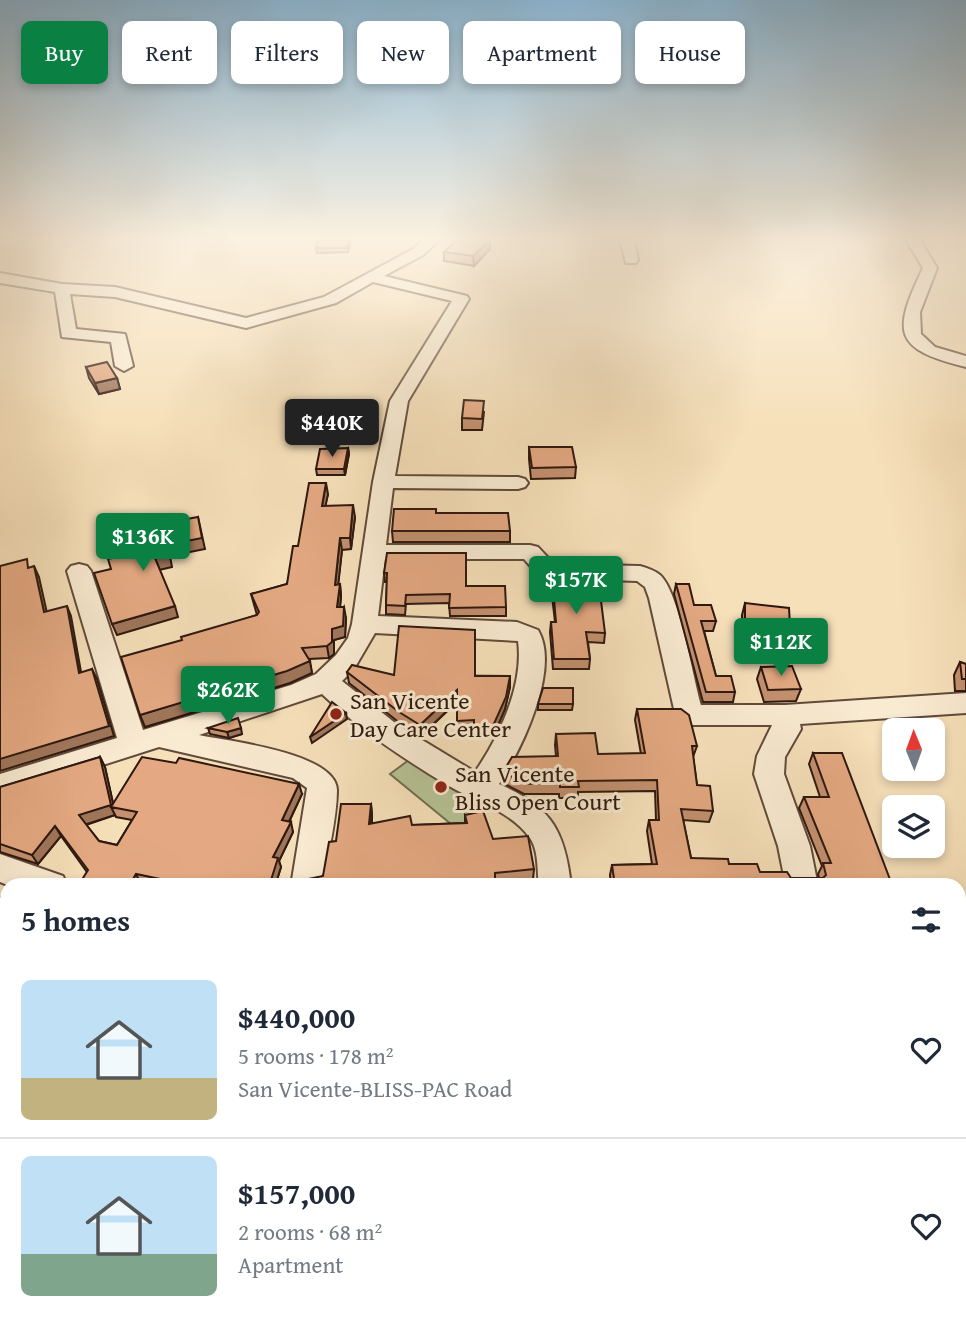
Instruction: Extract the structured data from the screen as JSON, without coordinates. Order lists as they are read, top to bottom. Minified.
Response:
{"places":["San Vicente Day Care Center","San Vicente Bliss Open Court"],"north":"top","page":{"chip":["Buy","Rent","Filters","New","Apartment","House"],"price":["$440K","$136K","$157K","$112K","$262K"],"heading":"5 homes","list":[{"name":"$440,000","note":"5 rooms · 178 m² · San Vicente-BLISS-PAC Road"},{"name":"$157,000","note":"2 rooms · 68 m² · Apartment"}]}}
